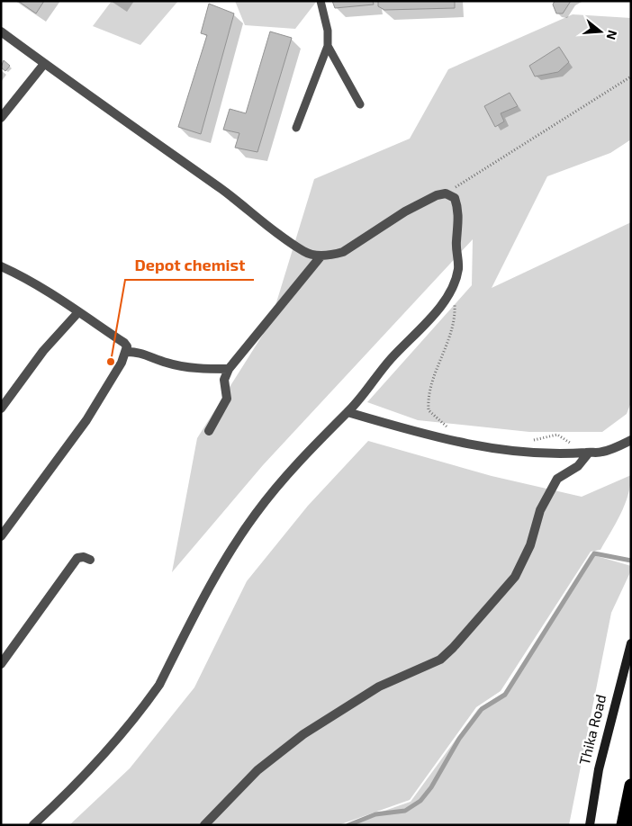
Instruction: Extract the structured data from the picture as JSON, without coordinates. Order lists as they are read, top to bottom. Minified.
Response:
{"streets":{"main road":["Thika Road"]},"places":["Depot chemist"],"north":"right"}
